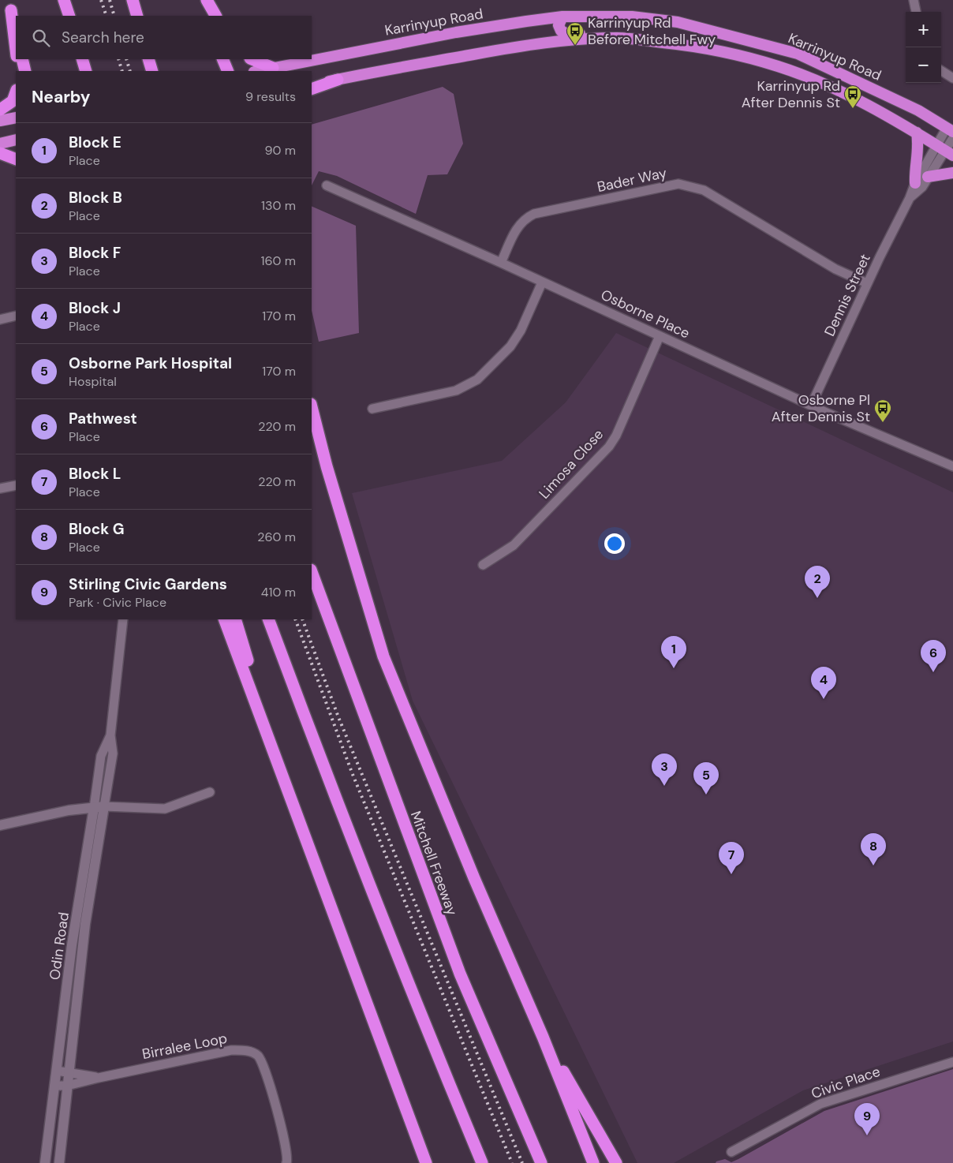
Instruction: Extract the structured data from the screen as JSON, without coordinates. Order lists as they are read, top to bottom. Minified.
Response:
{"streets":{"highway":["Karrinyup Road","Mitchell Freeway"],"street":["Bader Way","Dennis Street","Osborne Place","Limosa Close","Odin Road","Birralee Loop","Civic Place"]},"crossings":[["Karrinyup Road","Dennis Street"],["Bader Way","Dennis Street"],["Bader Way","Osborne Place"],["Dennis Street","Osborne Place"],["Osborne Place","Limosa Close"],["Odin Road","Birralee Loop"]],"places":{"bus stop":["Karrinyup Rd Before Mitchell Fwy","Karrinyup Rd After Dennis St","Osborne Pl After Dennis St"]},"page":{"map_buttons":["+","−"],"search":"Search here","heading":["Nearby","9 results"],"list":[{"mark":"1","name":"Block E","note":"Place","value":"90 m"},{"mark":"2","name":"Block B","note":"Place","value":"130 m"},{"mark":"3","name":"Block F","note":"Place","value":"160 m"},{"mark":"4","name":"Block J","note":"Place","value":"170 m"},{"mark":"5","name":"Osborne Park Hospital","note":"Hospital","value":"170 m"},{"mark":"6","name":"Pathwest","note":"Place","value":"220 m"},{"mark":"7","name":"Block L","note":"Place","value":"220 m"},{"mark":"8","name":"Block G","note":"Place","value":"260 m"},{"mark":"9","name":"Stirling Civic Gardens","note":"Park · Civic Place","value":"410 m"}],"pins":["2","1","6","4","3","5","8","7","9"]}}
